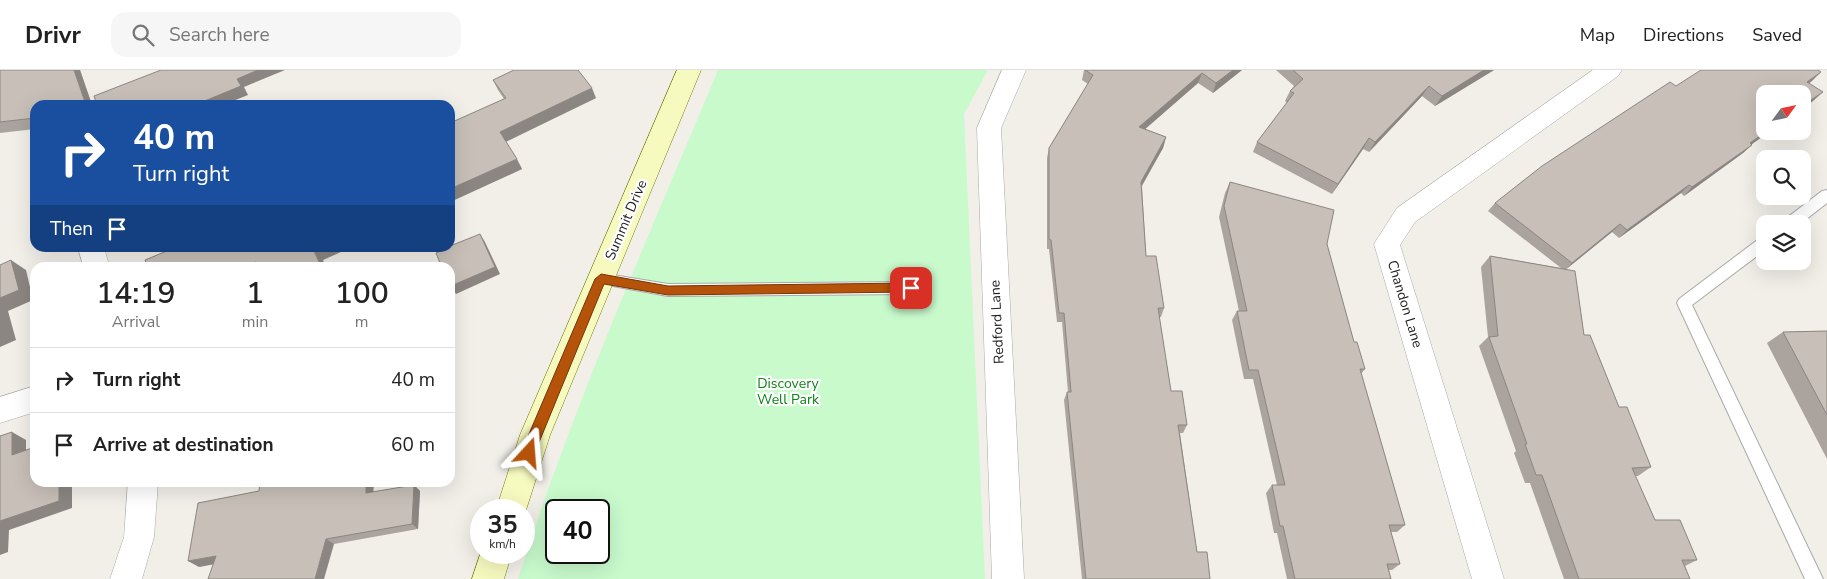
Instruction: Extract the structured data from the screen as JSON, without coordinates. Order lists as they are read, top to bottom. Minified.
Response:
{"streets":{"street":["Summit Drive","Chandon Lane","Redford Lane"]},"parks":["Discovery Well Park"],"north":"top right","page":{"header":"Drivr","search":"Search here","nav":["Map","Directions","Saved"],"turn":["40 m","Turn right"],"then":"Then","eta":["14:19","Arrival","1","min","100","m"],"list":[{"name":"Turn right","value":"40 m"},{"name":"Arrive at destination","value":"60 m"}],"speed":"35 km/h","limit":"40"}}
